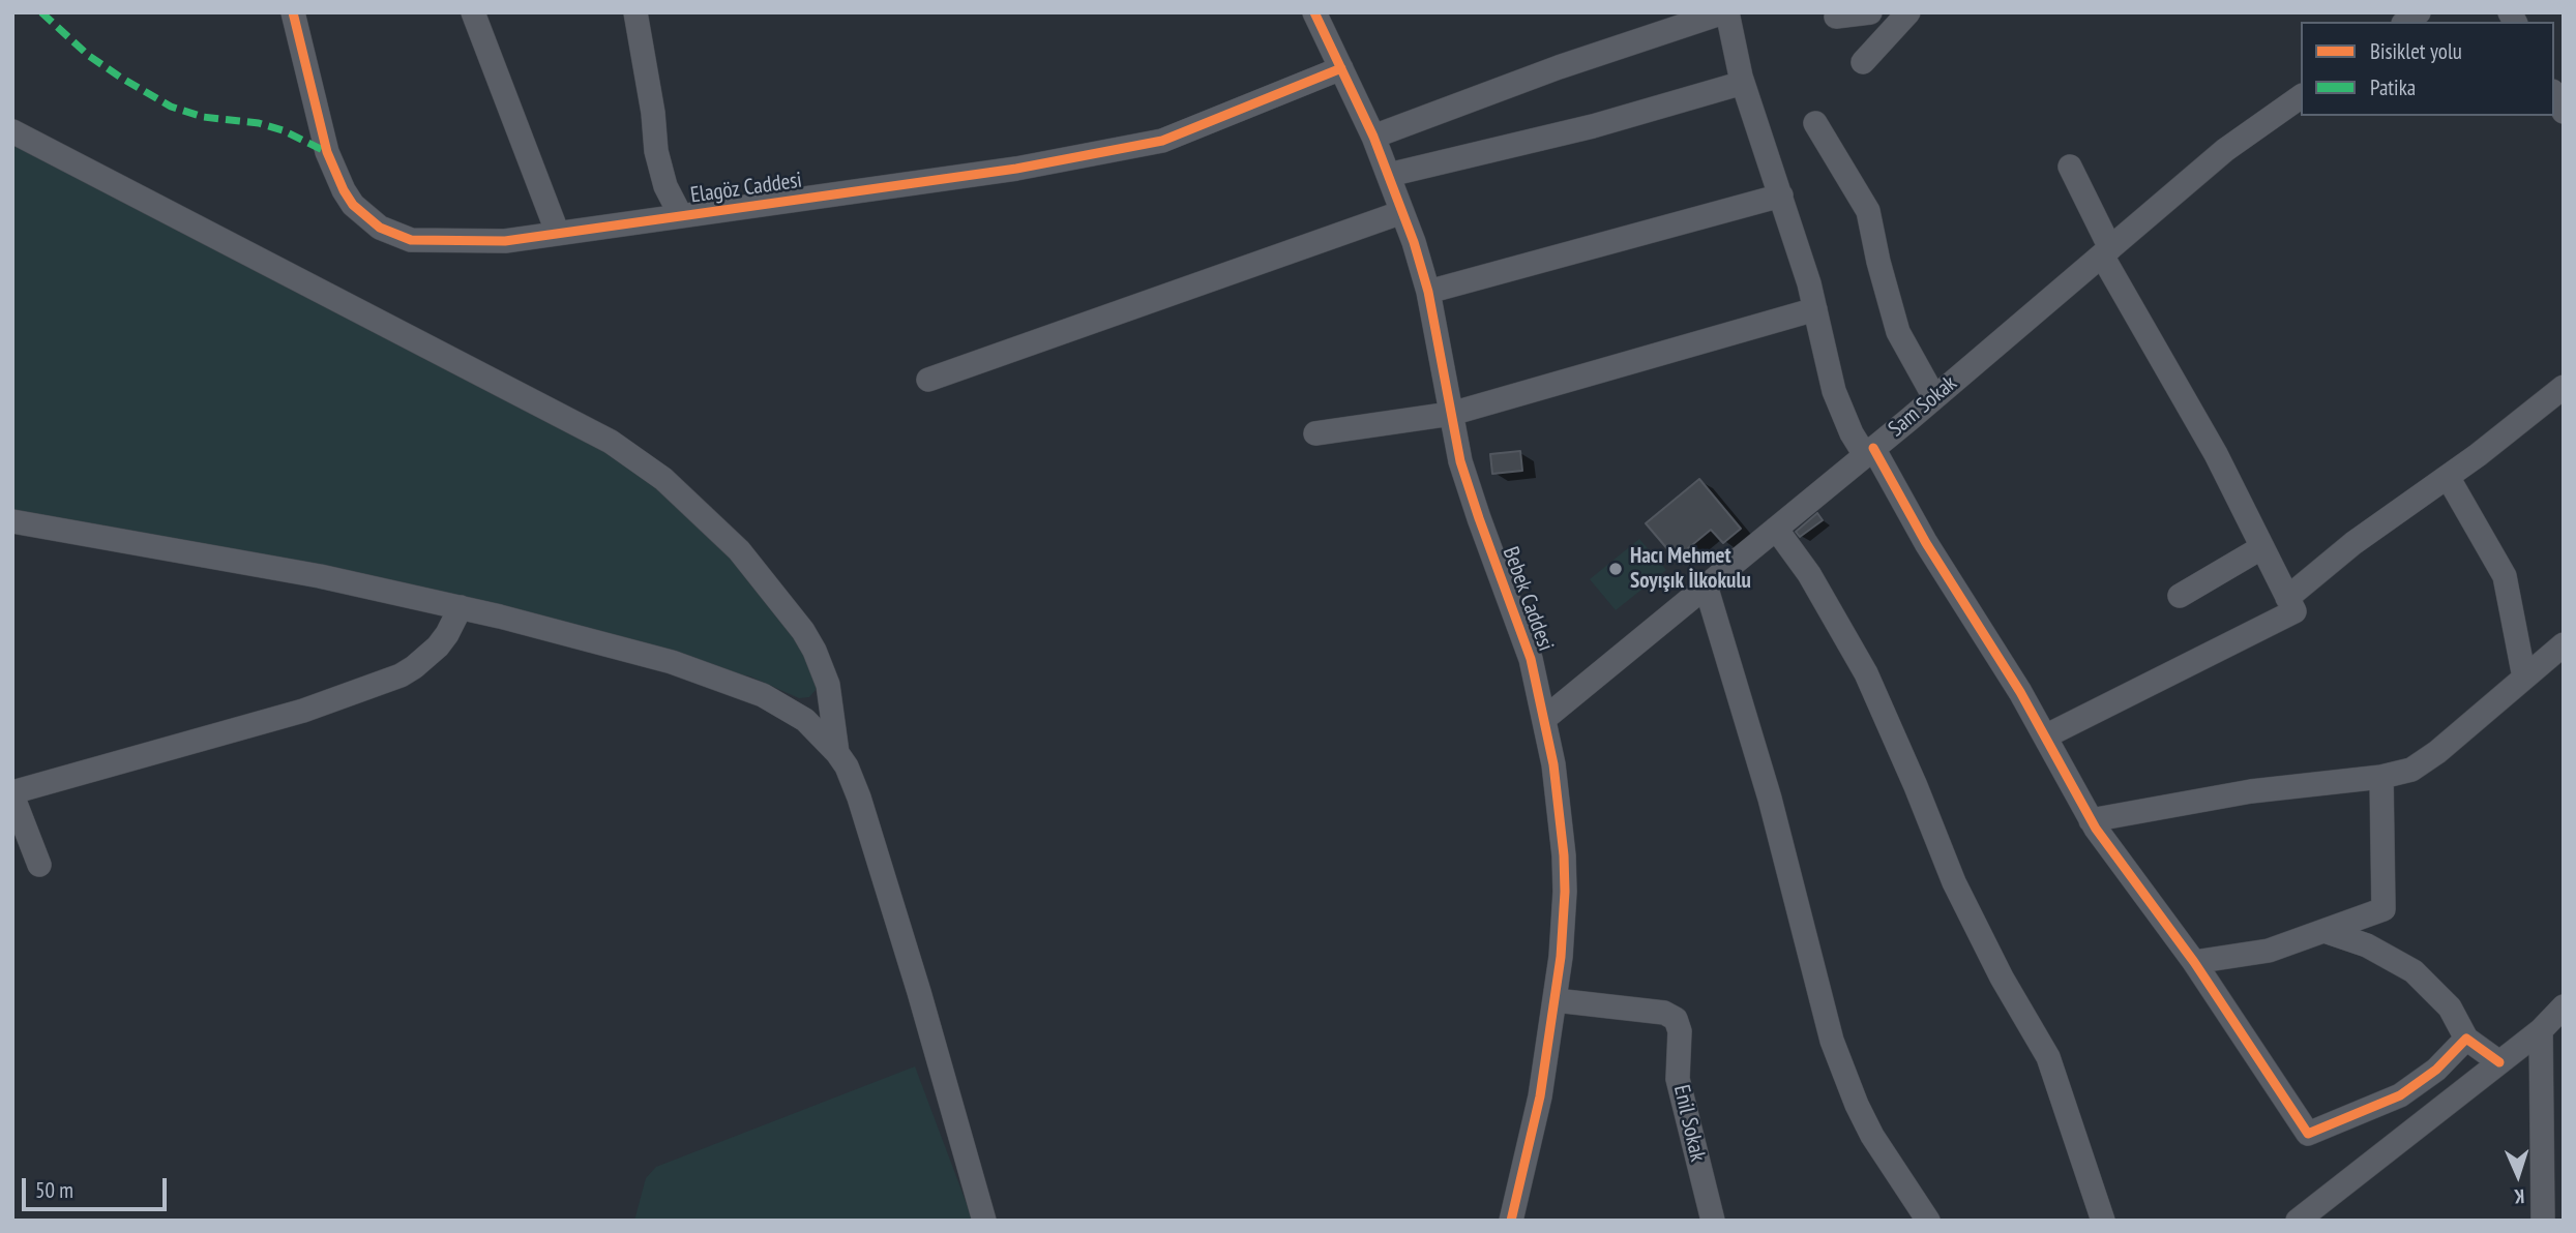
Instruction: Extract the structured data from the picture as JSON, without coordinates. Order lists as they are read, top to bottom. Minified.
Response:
{"streets":{"street":["Elagöz Caddesi","Sam Sokak","Bebek Caddesi","Enil Sokak"]},"crossings":[["Elagöz Caddesi","Bebek Caddesi"],["Sam Sokak","Bebek Caddesi"],["Bebek Caddesi","Enil Sokak"]],"places":["Hacı Mehmet Soyışık İlkokulu"],"legend":["Bisiklet yolu","Patika"],"scale_bar":"50 m","north":"bottom"}
